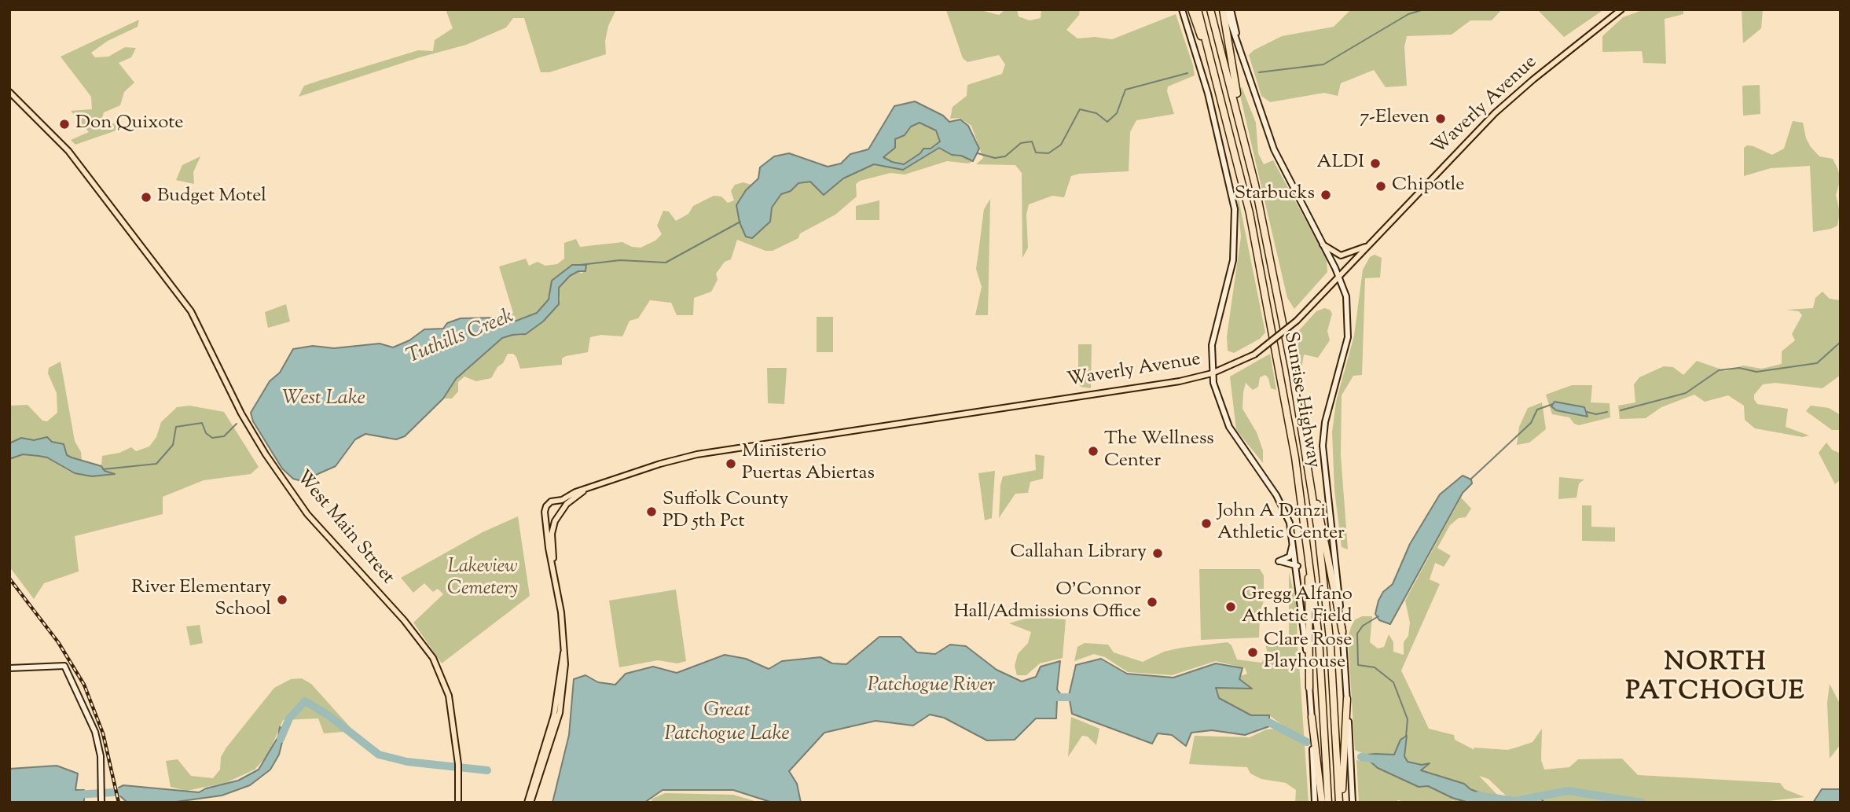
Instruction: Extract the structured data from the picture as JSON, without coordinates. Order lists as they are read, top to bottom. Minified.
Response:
{"streets":{"highway":["Sunrise Highway"],"main road":["Waverly Avenue","West Main Street"]},"districts":["NORTH PATCHOGUE"],"water":["Tuthills Creek","West Lake","Patchogue River","Great Patchogue Lake"],"parks":["Lakeview Cemetery"],"places":["7-Eleven","Don Quixote","ALDI","Chipotle","Starbucks","Budget Motel","The Wellness Center","Ministerio Puertas Abiertas","Suffolk County PD 5th Pct","John A Danzi Athletic Center","Callahan Library","River Elementary School","O'Connor Hall/Admissions Office","Gregg Alfano Athletic Field","Clare Rose Playhouse"]}
